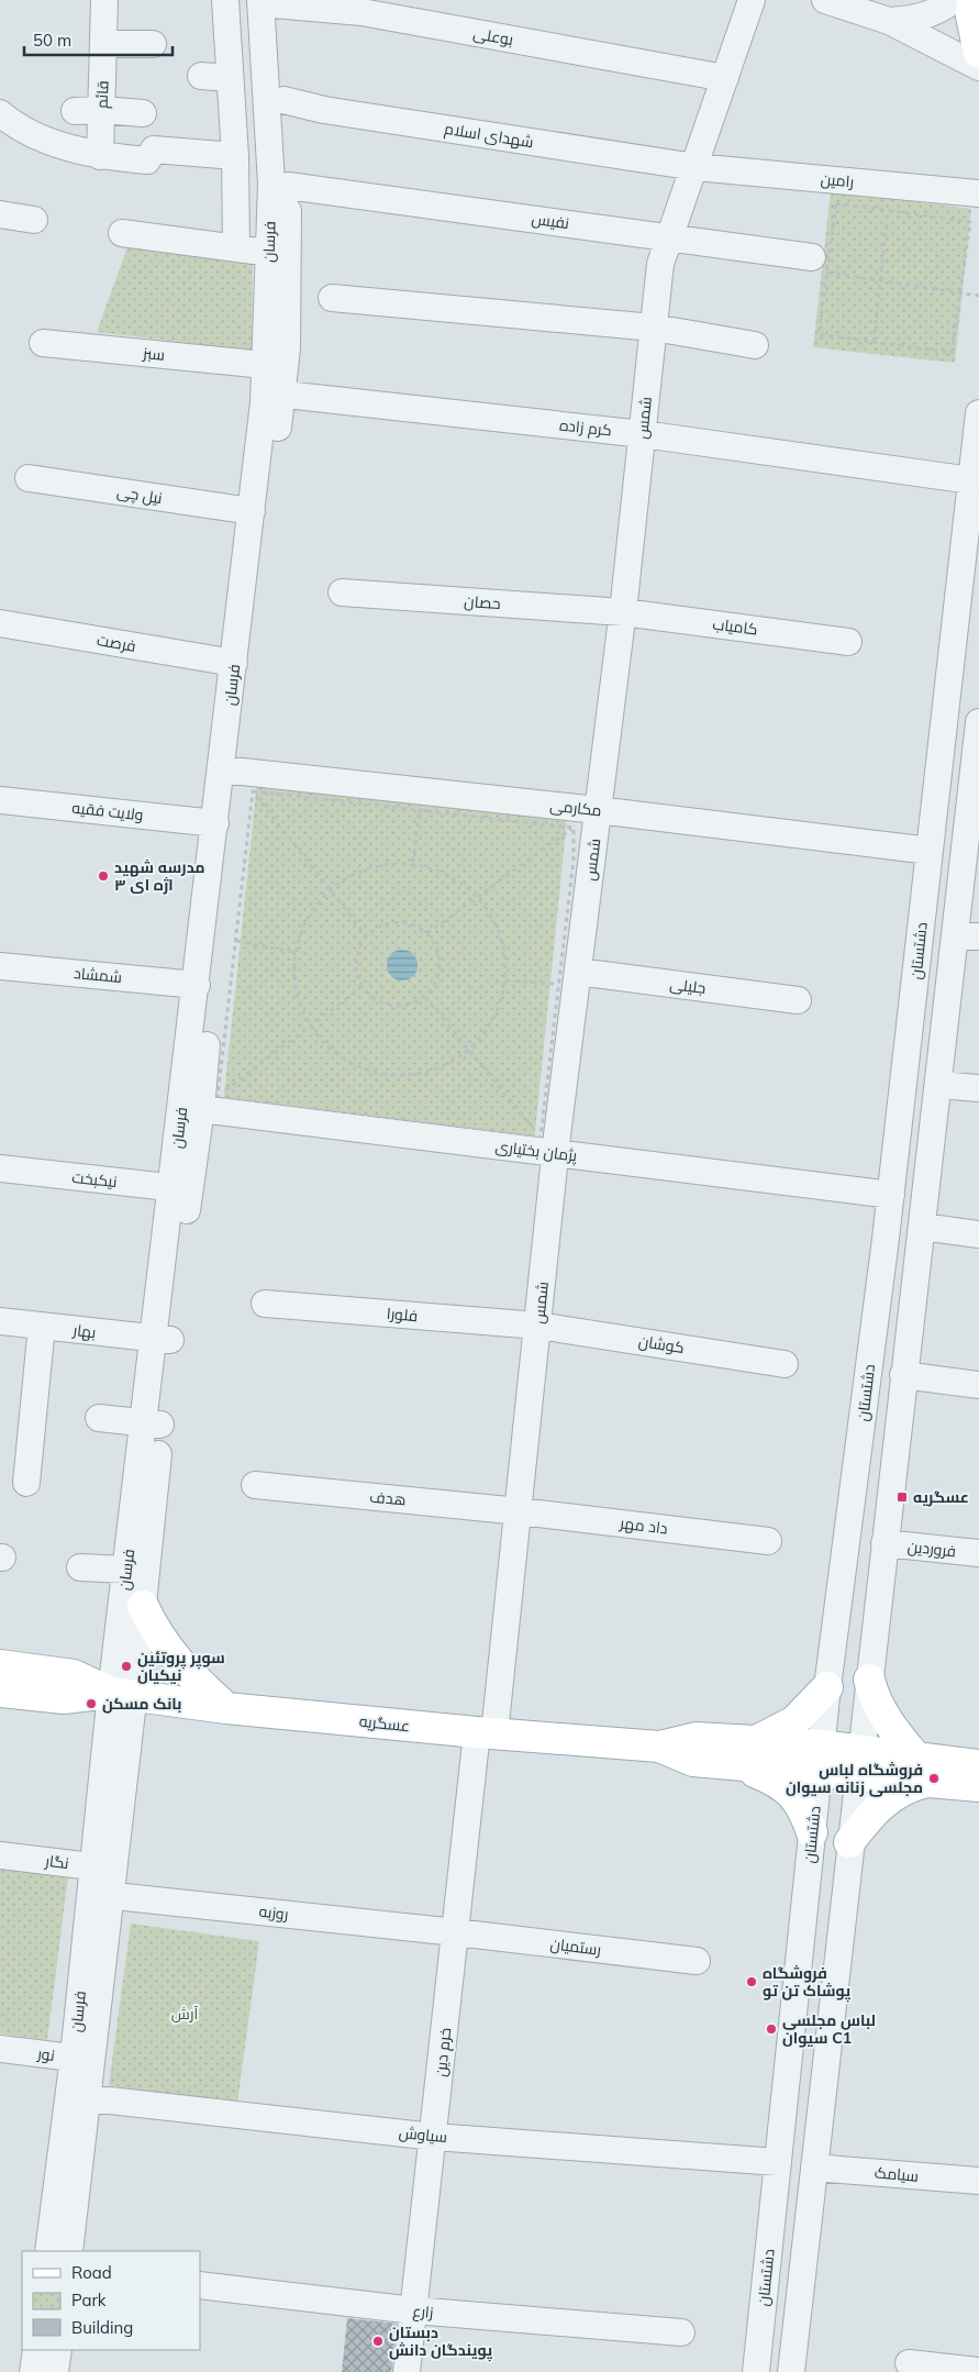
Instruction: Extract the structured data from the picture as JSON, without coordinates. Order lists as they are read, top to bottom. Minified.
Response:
{"streets":{"main road":["عسگریه"],"street":["بوعلی","قائم","شهدای اسلام","رامین","نفیس","فرسان","سبز","شمس","کرم زاده","نیل چی","حصان","کامیاب","فرصت","مکارمی","ولایت فقیه","دشتستان","شمشاد","جلیلی","پژمان بختیاری","نیکبخت","فلورا","بهار","کوشان","هدف","داد مهر","فروردین","نگار","روزبه","رستمیان","خرم دین","نور","سیاوش","سیامک","زارع"]},"crossings":[["بوعلی","فرسان"],["بوعلی","شمس"],["شهدای اسلام","رامین"],["شهدای اسلام","فرسان"],["شهدای اسلام","شمس"],["رامین","شمس"],["نفیس","فرسان"],["نفیس","شمس"],["فرسان","سبز"],["فرسان","کرم زاده"],["فرسان","نیل چی"],["فرسان","فرصت"],["فرسان","مکارمی"],["فرسان","ولایت فقیه"],["فرسان","شمشاد"],["فرسان","پژمان بختیاری"],["فرسان","نیکبخت"],["فرسان","بهار"],["فرسان","عسگریه"],["فرسان","نگار"],["فرسان","روزبه"],["فرسان","نور"],["فرسان","سیاوش"],["شمس","کرم زاده"],["شمس","حصان"],["شمس","کامیاب"],["شمس","مکارمی"],["شمس","جلیلی"],["شمس","پژمان بختیاری"],["شمس","فلورا"],["شمس","کوشان"],["شمس","هدف"],["شمس","داد مهر"],["شمس","عسگریه"],["شمس","خرم دین"],["کرم زاده","دشتستان"],["حصان","کامیاب"],["مکارمی","دشتستان"],["دشتستان","پژمان بختیاری"],["دشتستان","عسگریه"],["دشتستان","سیاوش"],["فلورا","کوشان"],["هدف","داد مهر"],["عسگریه","خرم دین"],["روزبه","رستمیان"],["روزبه","خرم دین"],["رستمیان","خرم دین"],["خرم دین","سیاوش"],["خرم دین","زارع"]],"parks":["آرش"],"places":{"other":["مدرسه شهید اژه ای ۳","سوپر پروتئین نیکیان","بانک مسکن","فروشگاه لباس مجلسی زنانه سیوان","فروشگاه پوشاک تن تو","لباس مجلسی سیوان C1","دبستان پویندگان دانش"],"transit":["عسگریه"]},"legend":["Road","Park","Building"],"scale_bar":"50 m"}
